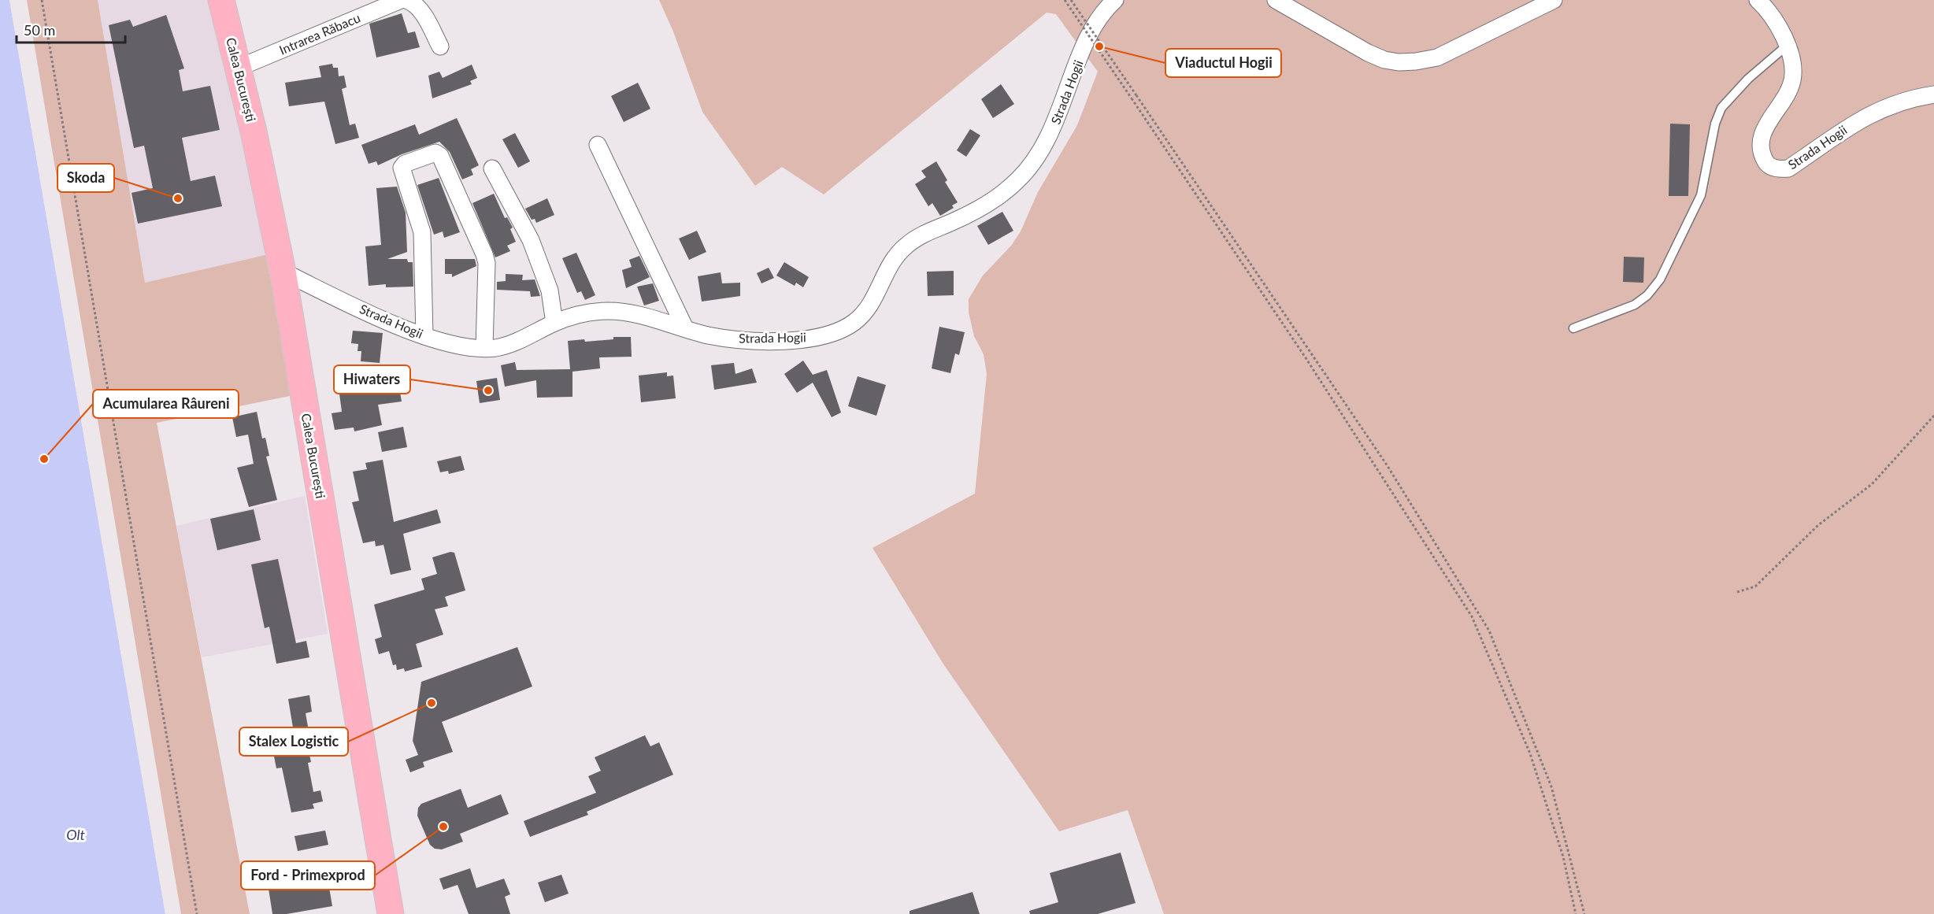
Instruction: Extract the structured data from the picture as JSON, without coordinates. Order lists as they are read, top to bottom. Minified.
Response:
{"streets":{"highway":["Calea București"],"street":["Intrarea Răbacu","Strada Hogii"]},"crossings":[["Intrarea Răbacu","Calea București"],["Calea București","Strada Hogii"]],"water":["Olt"],"places":["Viaductul Hogii","Skoda","Hiwaters","Acumularea Râureni","Stalex Logistic","Ford - Primexprod"],"scale_bar":"50 m"}
